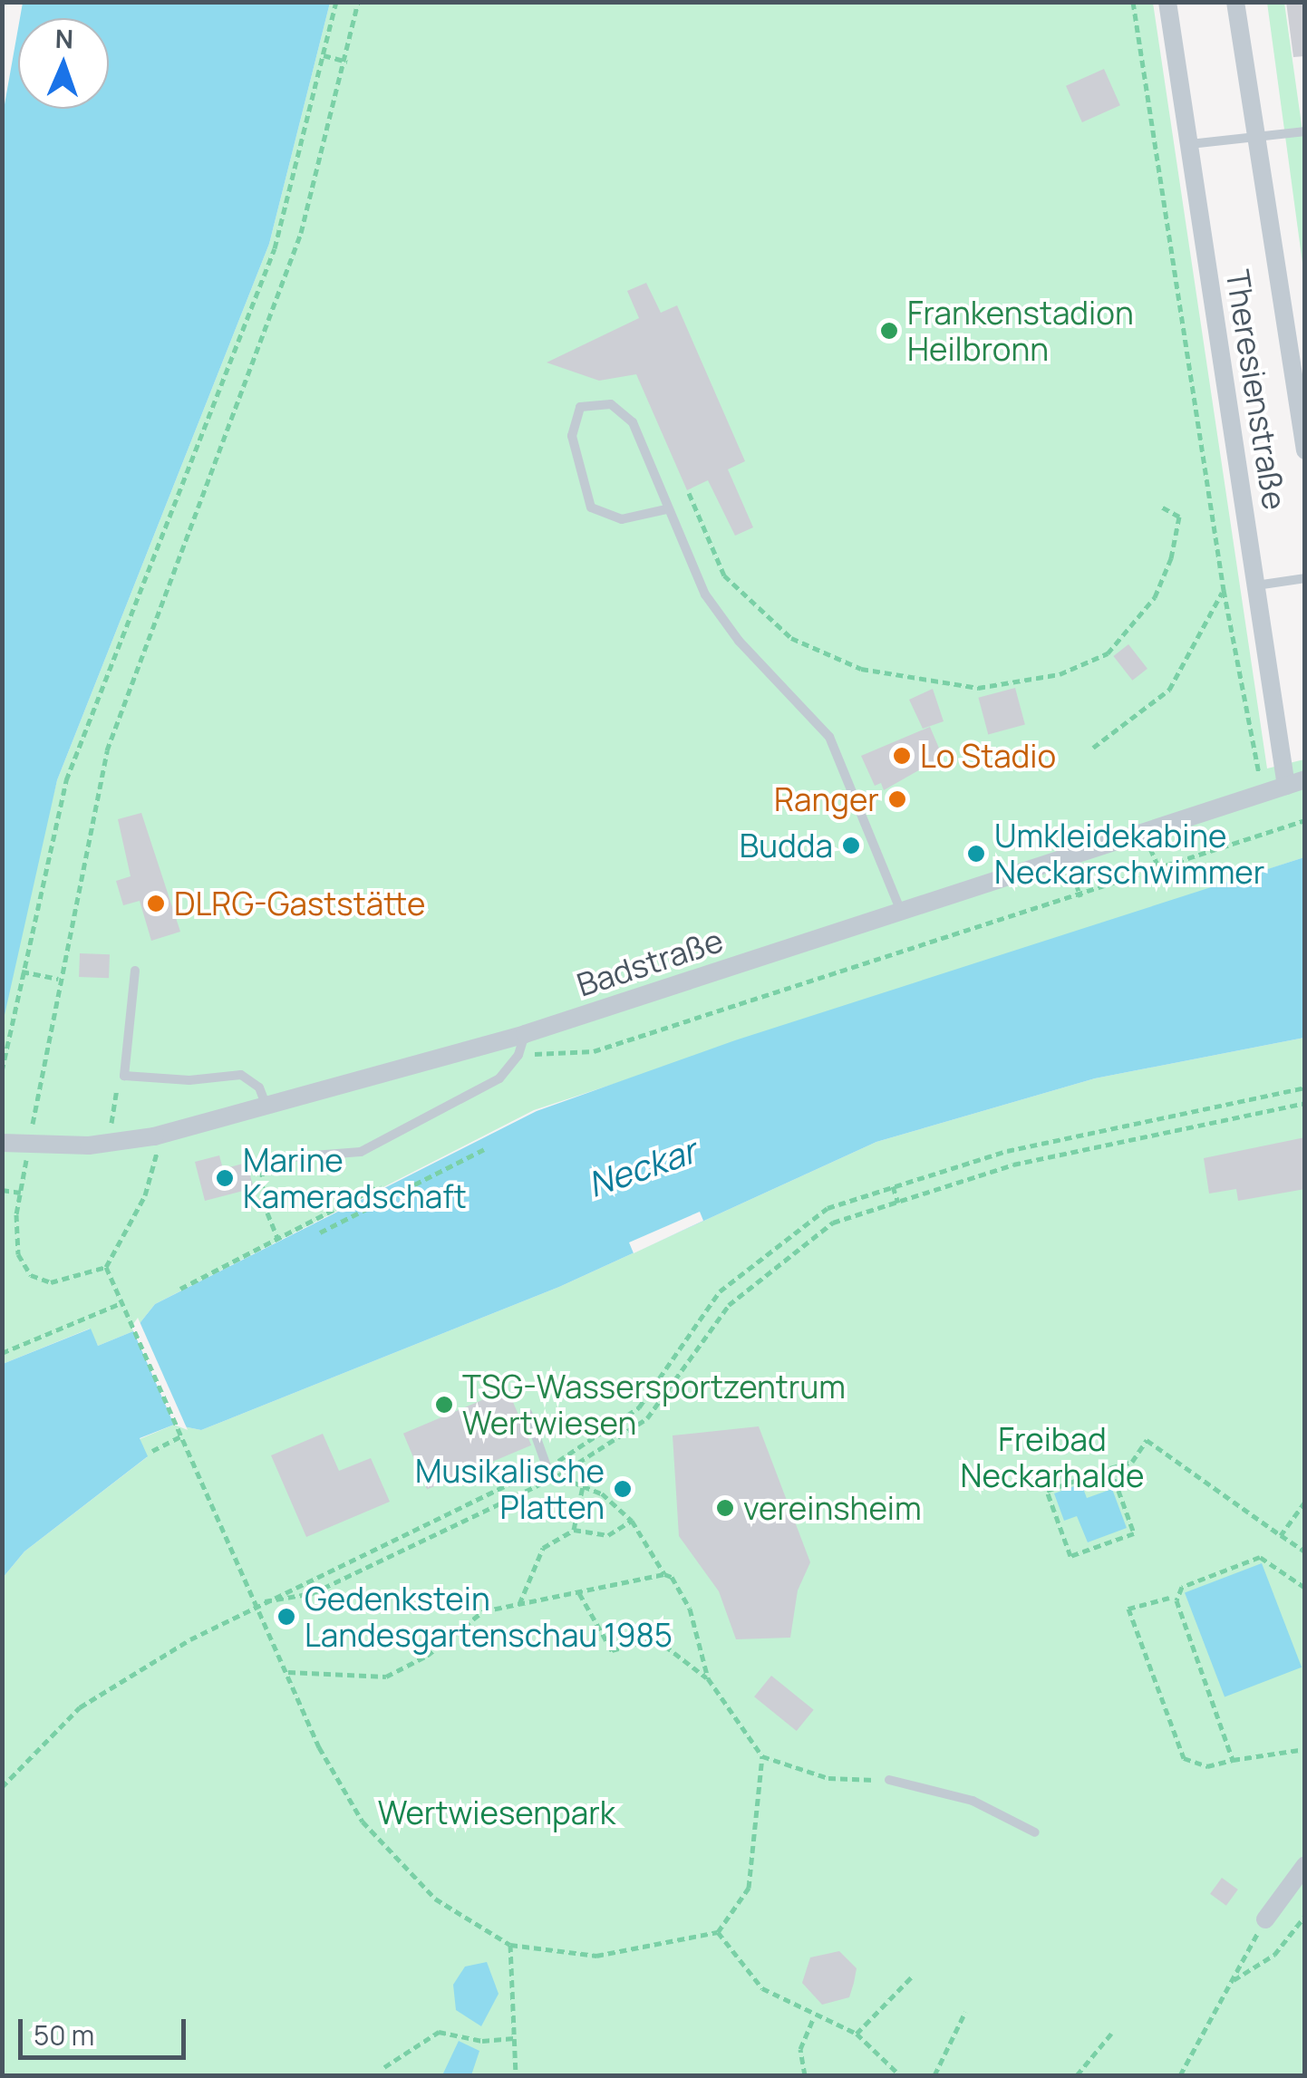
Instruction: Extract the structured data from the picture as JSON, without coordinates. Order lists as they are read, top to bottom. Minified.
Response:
{"streets":{"street":["Theresienstraße","Badstraße"]},"crossings":[["Theresienstraße","Badstraße"]],"water":["Neckar"],"parks":["Freibad Neckarhalde","Wertwiesenpark"],"places":["Frankenstadion Heilbronn","Lo Stadio","Ranger","Budda","Umkleidekabine Neckarschwimmer","DLRG-Gaststätte","Marine Kameradschaft","TSG-Wassersportzentrum Wertwiesen","Musikalische Platten","vereinsheim","Gedenkstein Landesgartenschau 1985"],"scale_bar":"50 m","north":"top"}
